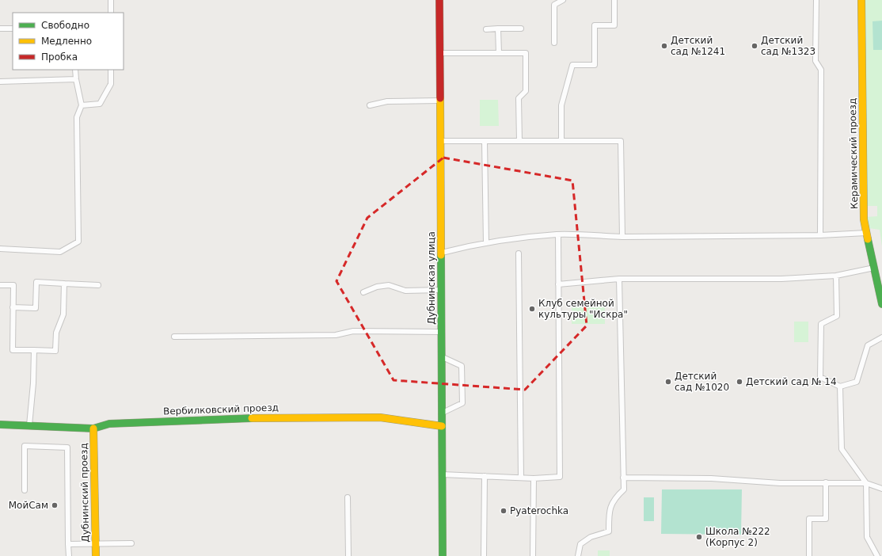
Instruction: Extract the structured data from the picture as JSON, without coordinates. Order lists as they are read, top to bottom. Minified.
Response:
{"streets":{"street":["Керамический проезд","Дубнинская улица","Вербилковский проезд","Дубнинский проезд"]},"crossings":[["Дубнинская улица","Вербилковский проезд"],["Вербилковский проезд","Дубнинский проезд"]],"places":["Детский сад №1241","Детский сад №1323","Клуб семейной культуры \"Искра\"","Детский сад №1020","Детский сад № 14","МойСам","Pyaterochka","Школа №222 (Корпус 2)"],"legend":["Свободно","Медленно","Пробка"]}
